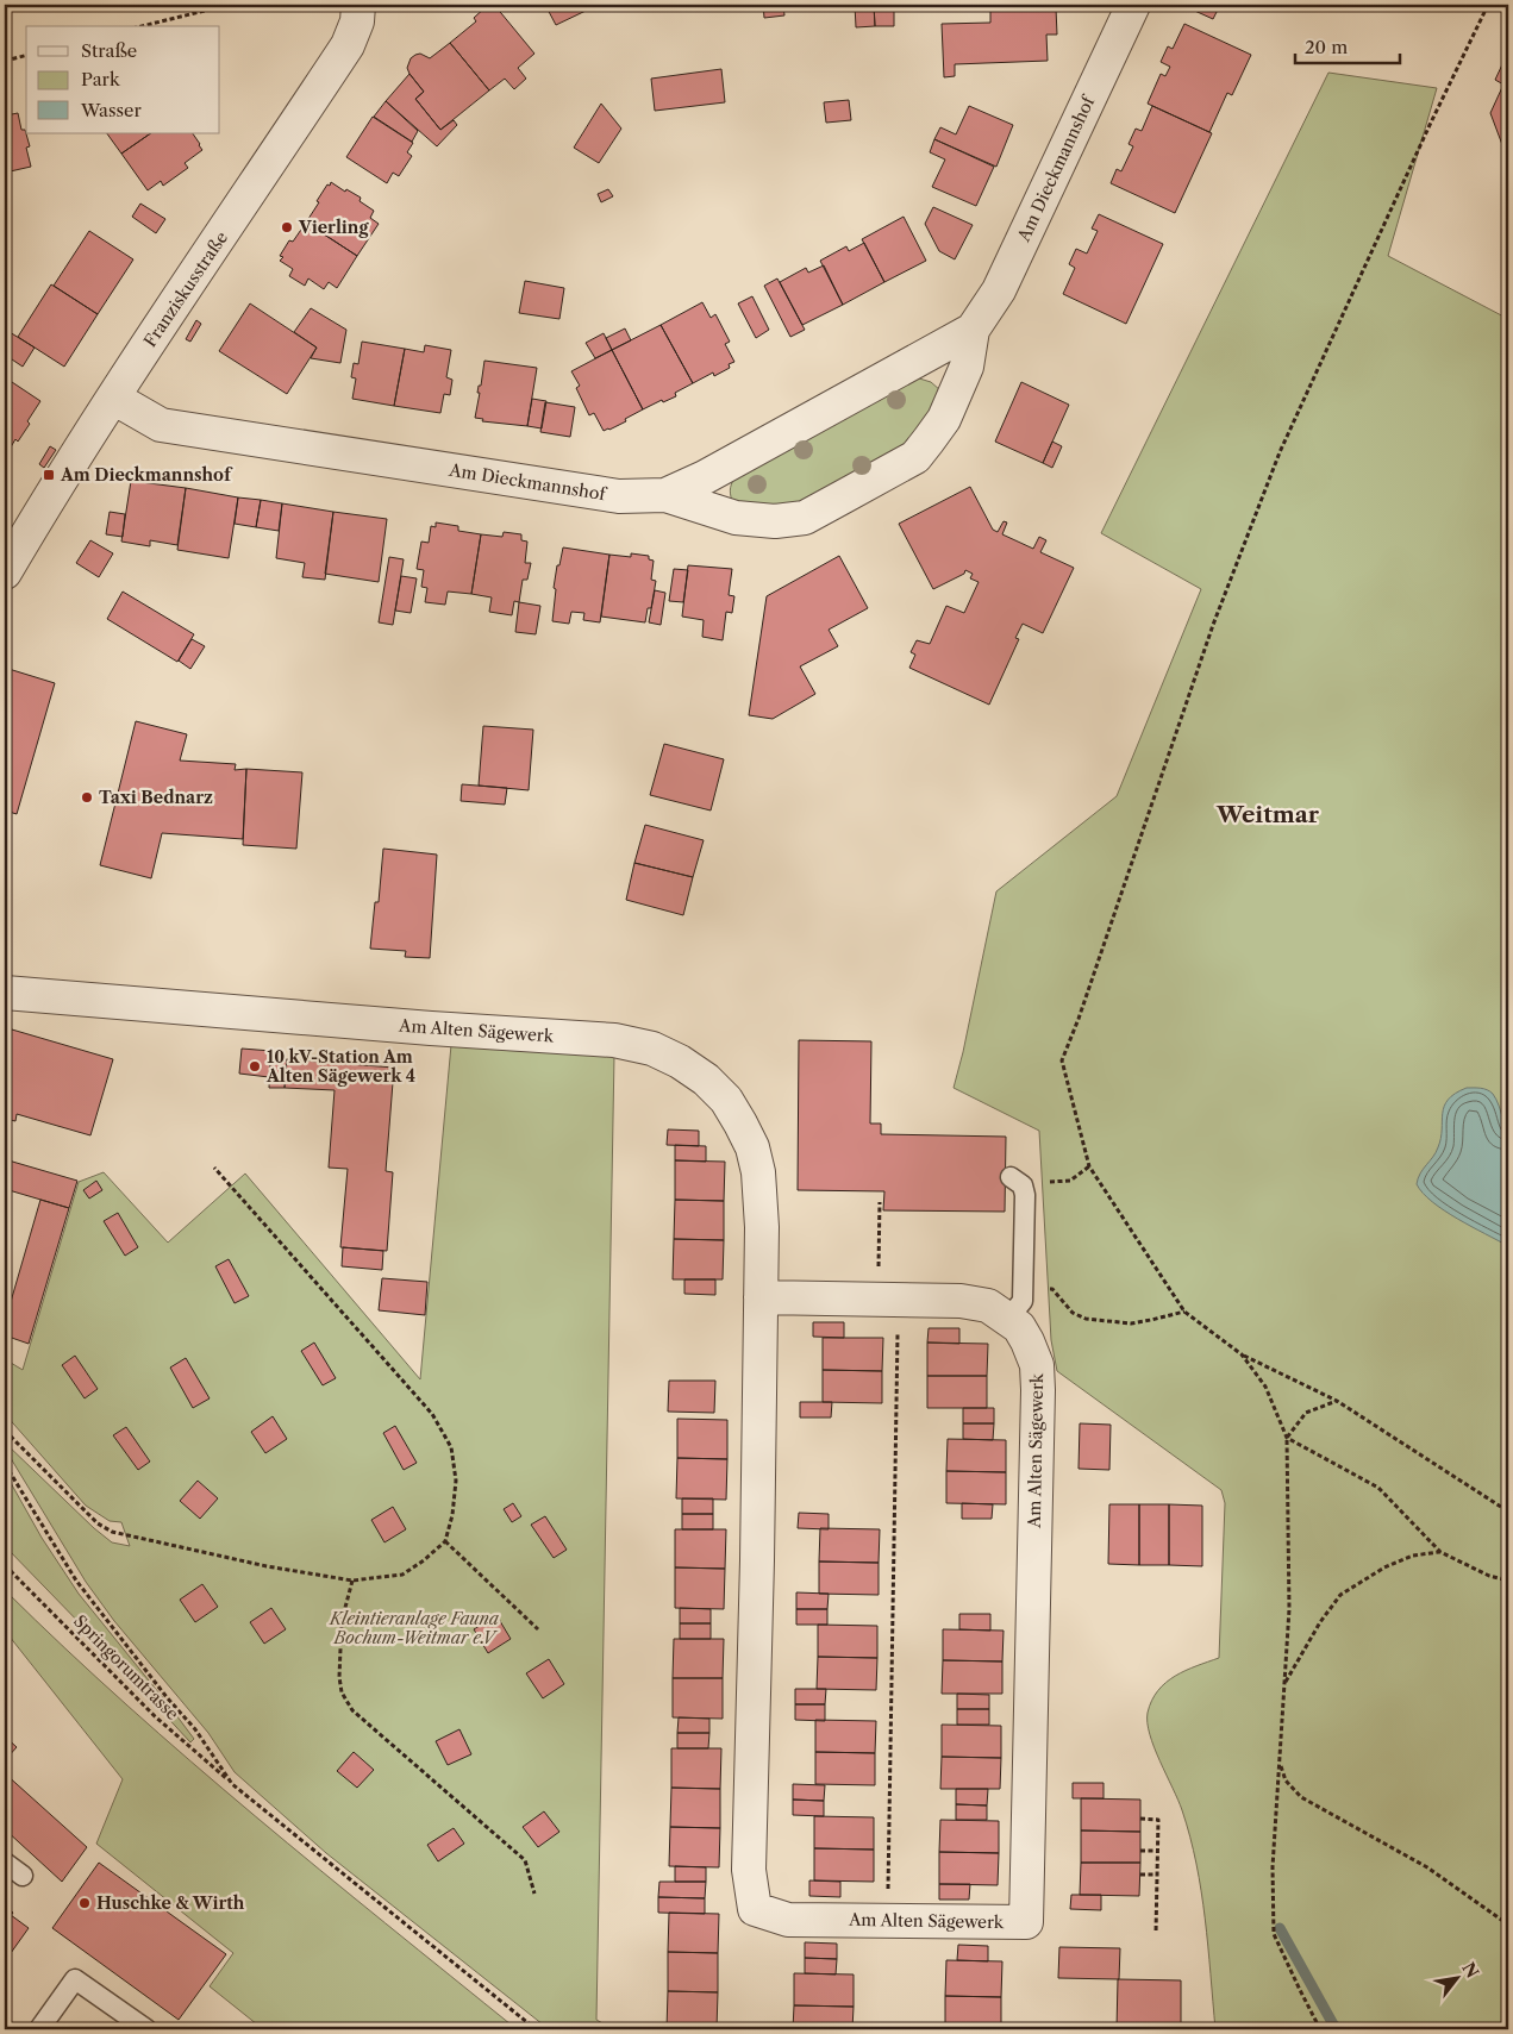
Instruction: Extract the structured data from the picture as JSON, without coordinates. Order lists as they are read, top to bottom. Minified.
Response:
{"streets":{"street":["Am Dieckmannshof","Franziskusstraße","Am Alten Sägewerk"],"path":["Springorumtrasse"]},"crossings":[["Am Dieckmannshof","Franziskusstraße"]],"districts":["Weitmar"],"parks":["Kleintieranlage Fauna Bochum-Weitmar e.V"],"places":{"other":["Vierling","Taxi Bednarz","10 kV-Station Am Alten Sägewerk 4","Huschke & Wirth"],"transit":["Am Dieckmannshof"]},"legend":["Straße","Park","Wasser"],"scale_bar":"20 m","north":"top right"}
